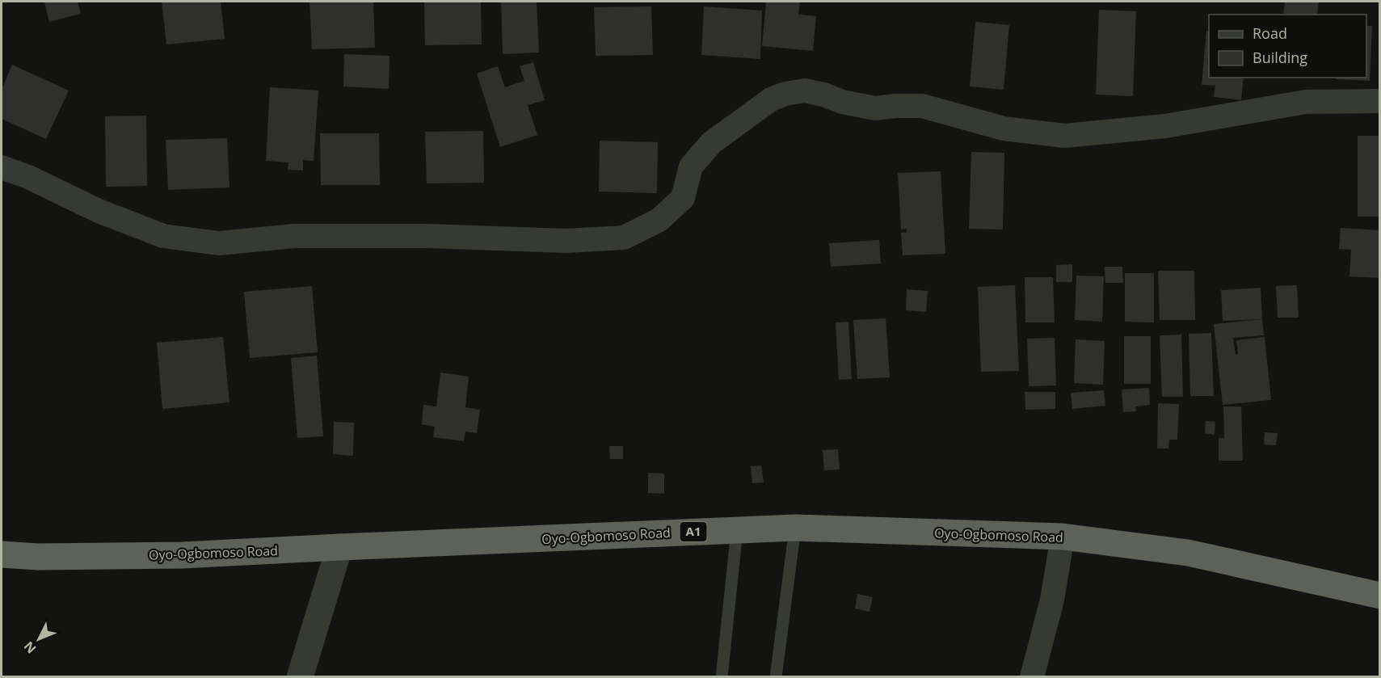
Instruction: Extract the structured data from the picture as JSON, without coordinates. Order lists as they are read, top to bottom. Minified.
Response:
{"streets":{"highway":["A1","Oyo-Ogbomoso Road"]},"legend":["Road","Building"],"north":"bottom left"}
